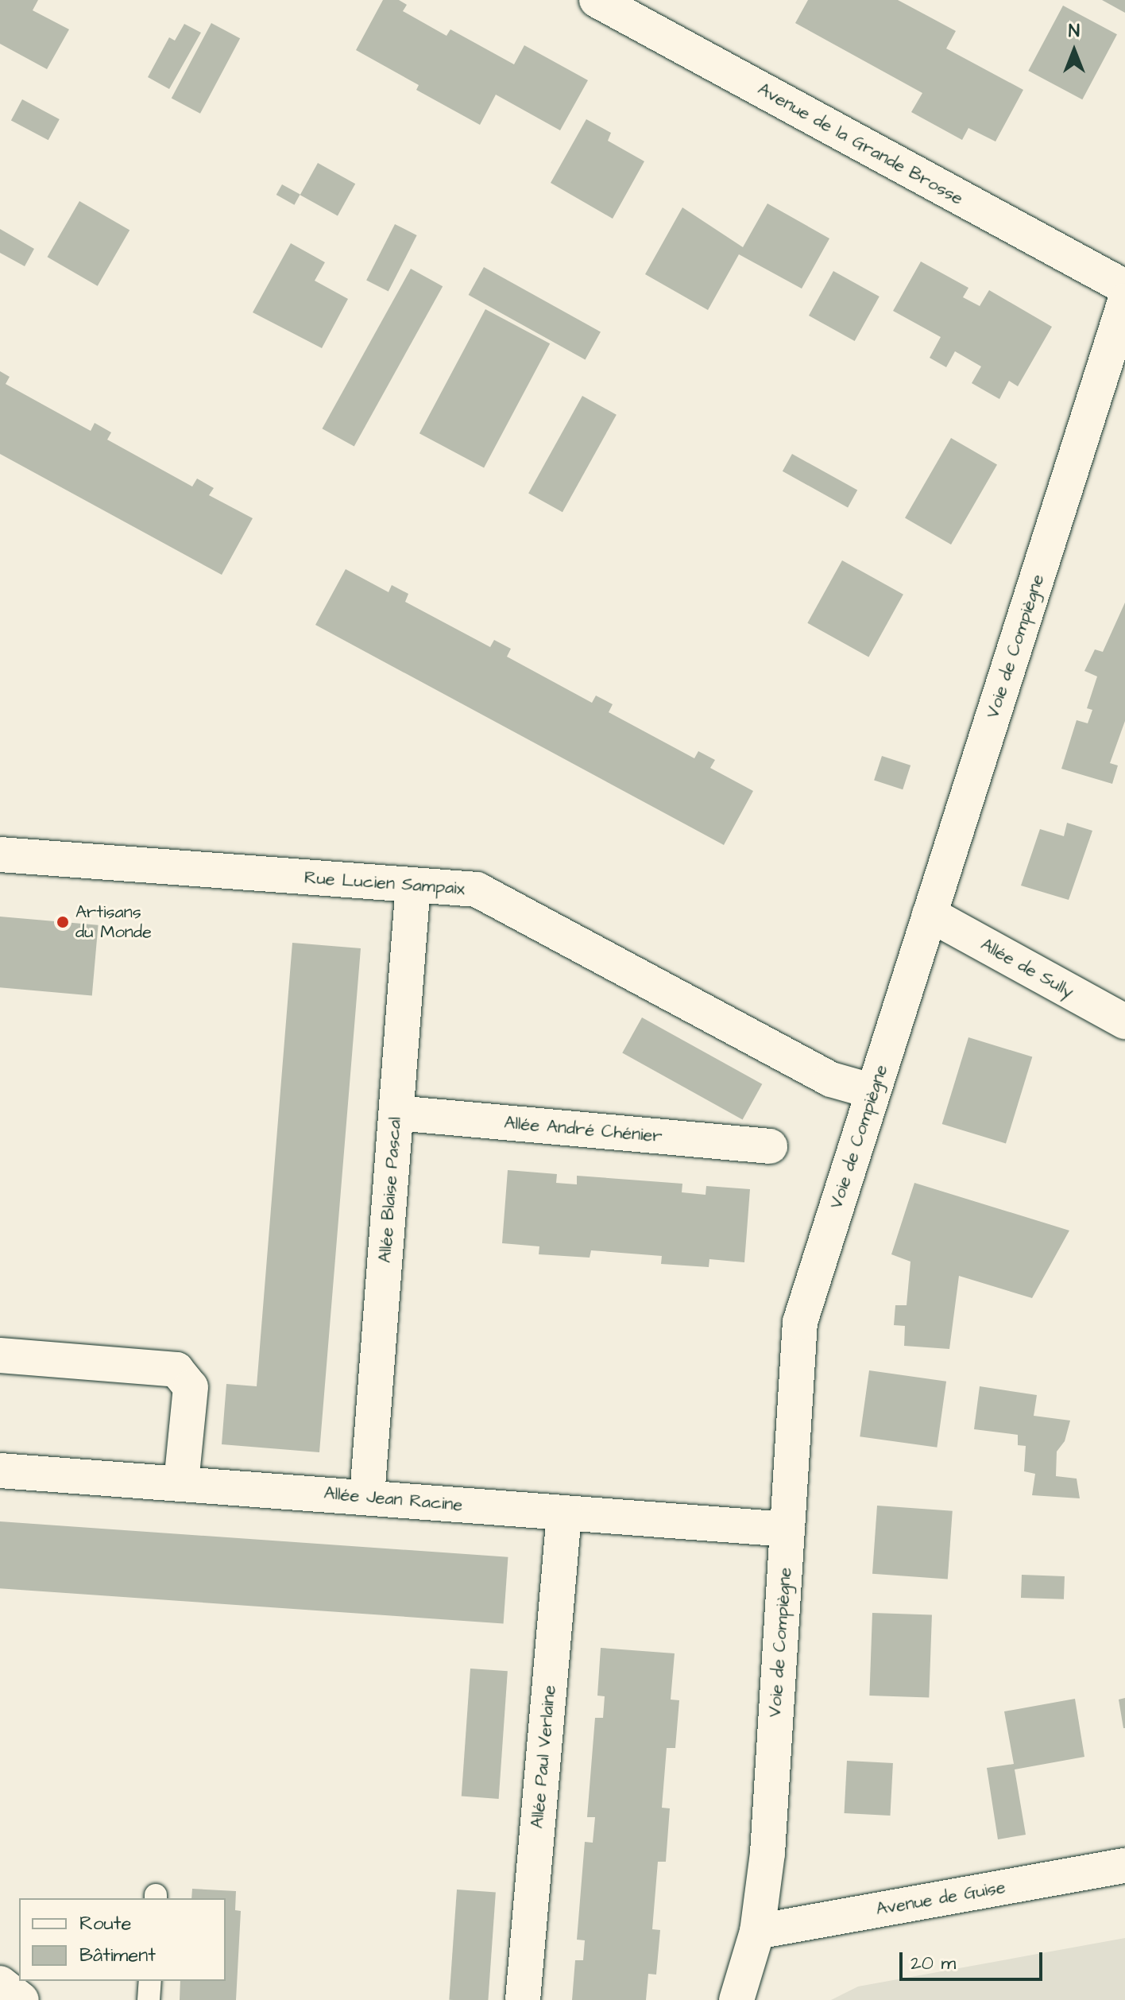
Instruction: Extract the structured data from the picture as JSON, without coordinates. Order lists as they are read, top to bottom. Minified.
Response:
{"streets":{"street":["Avenue de la Grande Brosse","Voie de Compiègne","Rue Lucien Sampaix","Allée de Sully","Allée André Chénier","Allée Blaise Pascal","Allée Jean Racine","Allée Paul Verlaine","Avenue de Guise"]},"crossings":[["Voie de Compiègne","Rue Lucien Sampaix"],["Voie de Compiègne","Allée de Sully"],["Voie de Compiègne","Allée Jean Racine"],["Voie de Compiègne","Avenue de Guise"],["Rue Lucien Sampaix","Allée Blaise Pascal"],["Allée André Chénier","Allée Blaise Pascal"],["Allée Blaise Pascal","Allée Jean Racine"],["Allée Jean Racine","Allée Paul Verlaine"]],"places":["Artisans du Monde"],"legend":["Route","Bâtiment"],"scale_bar":"20 m","north":"top"}
